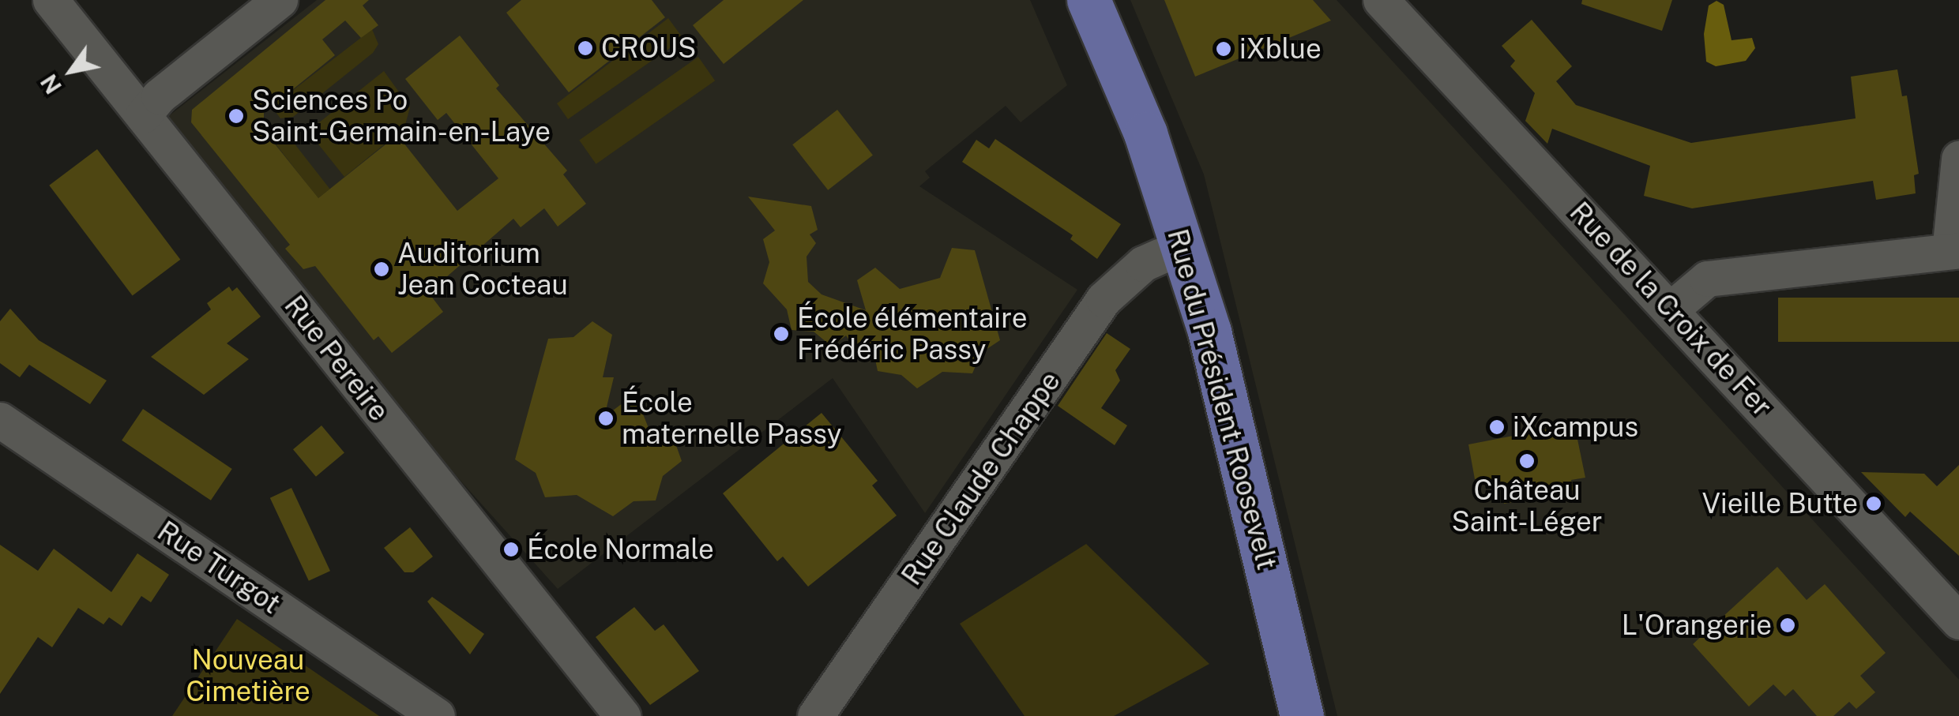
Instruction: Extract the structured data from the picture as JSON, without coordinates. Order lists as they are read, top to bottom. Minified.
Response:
{"streets":{"main road":["Rue du Président Roosevelt"],"street":["Rue de la Croix de Fer","Rue Pereire","Rue Claude Chappe","Rue Turgot"]},"crossings":[["Rue du Président Roosevelt","Rue Claude Chappe"]],"parks":["Nouveau Cimetière"],"places":["CROUS","iXblue","Sciences Po Saint-Germain-en-Laye","Auditorium Jean Cocteau","École élémentaire Frédéric Passy","École maternelle Passy","iXcampus","Château Saint-Léger","Vieille Butte","École Normale","L'Orangerie"],"north":"bottom left"}
